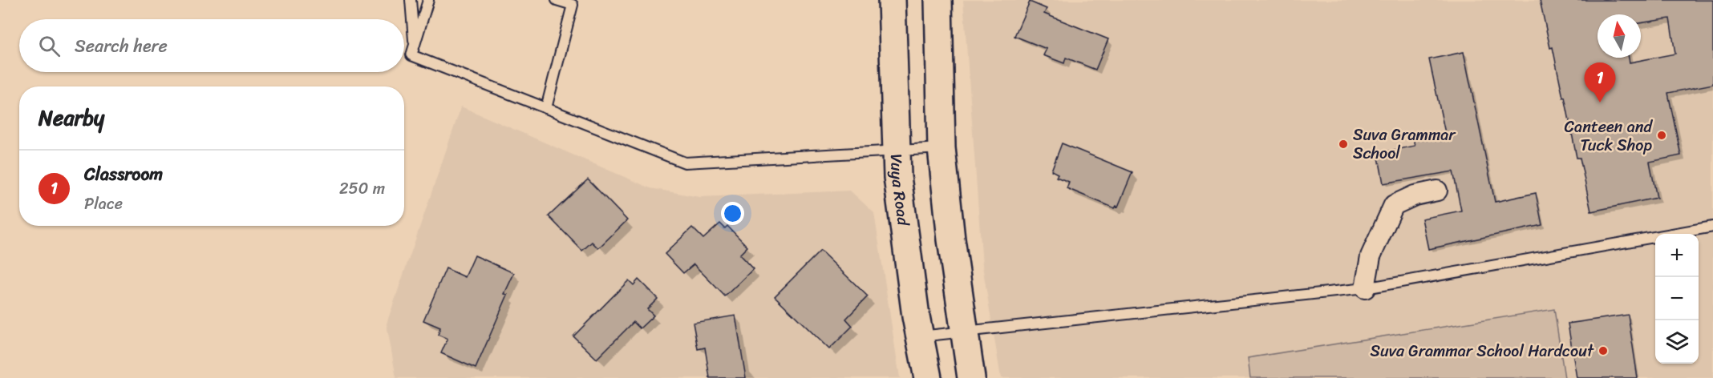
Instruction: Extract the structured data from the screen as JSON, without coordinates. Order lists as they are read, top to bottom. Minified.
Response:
{"streets":{"main road":["Vuya Road"]},"places":["Canteen and Tuck Shop","Suva Grammar School","Suva Grammar School Hardcout"],"north":"top","page":{"search":"Search here","pins":"1","heading":"Nearby","list":[{"mark":"1","name":"Classroom","note":"Place","value":"250 m"}],"map_buttons":["+","−"]}}
